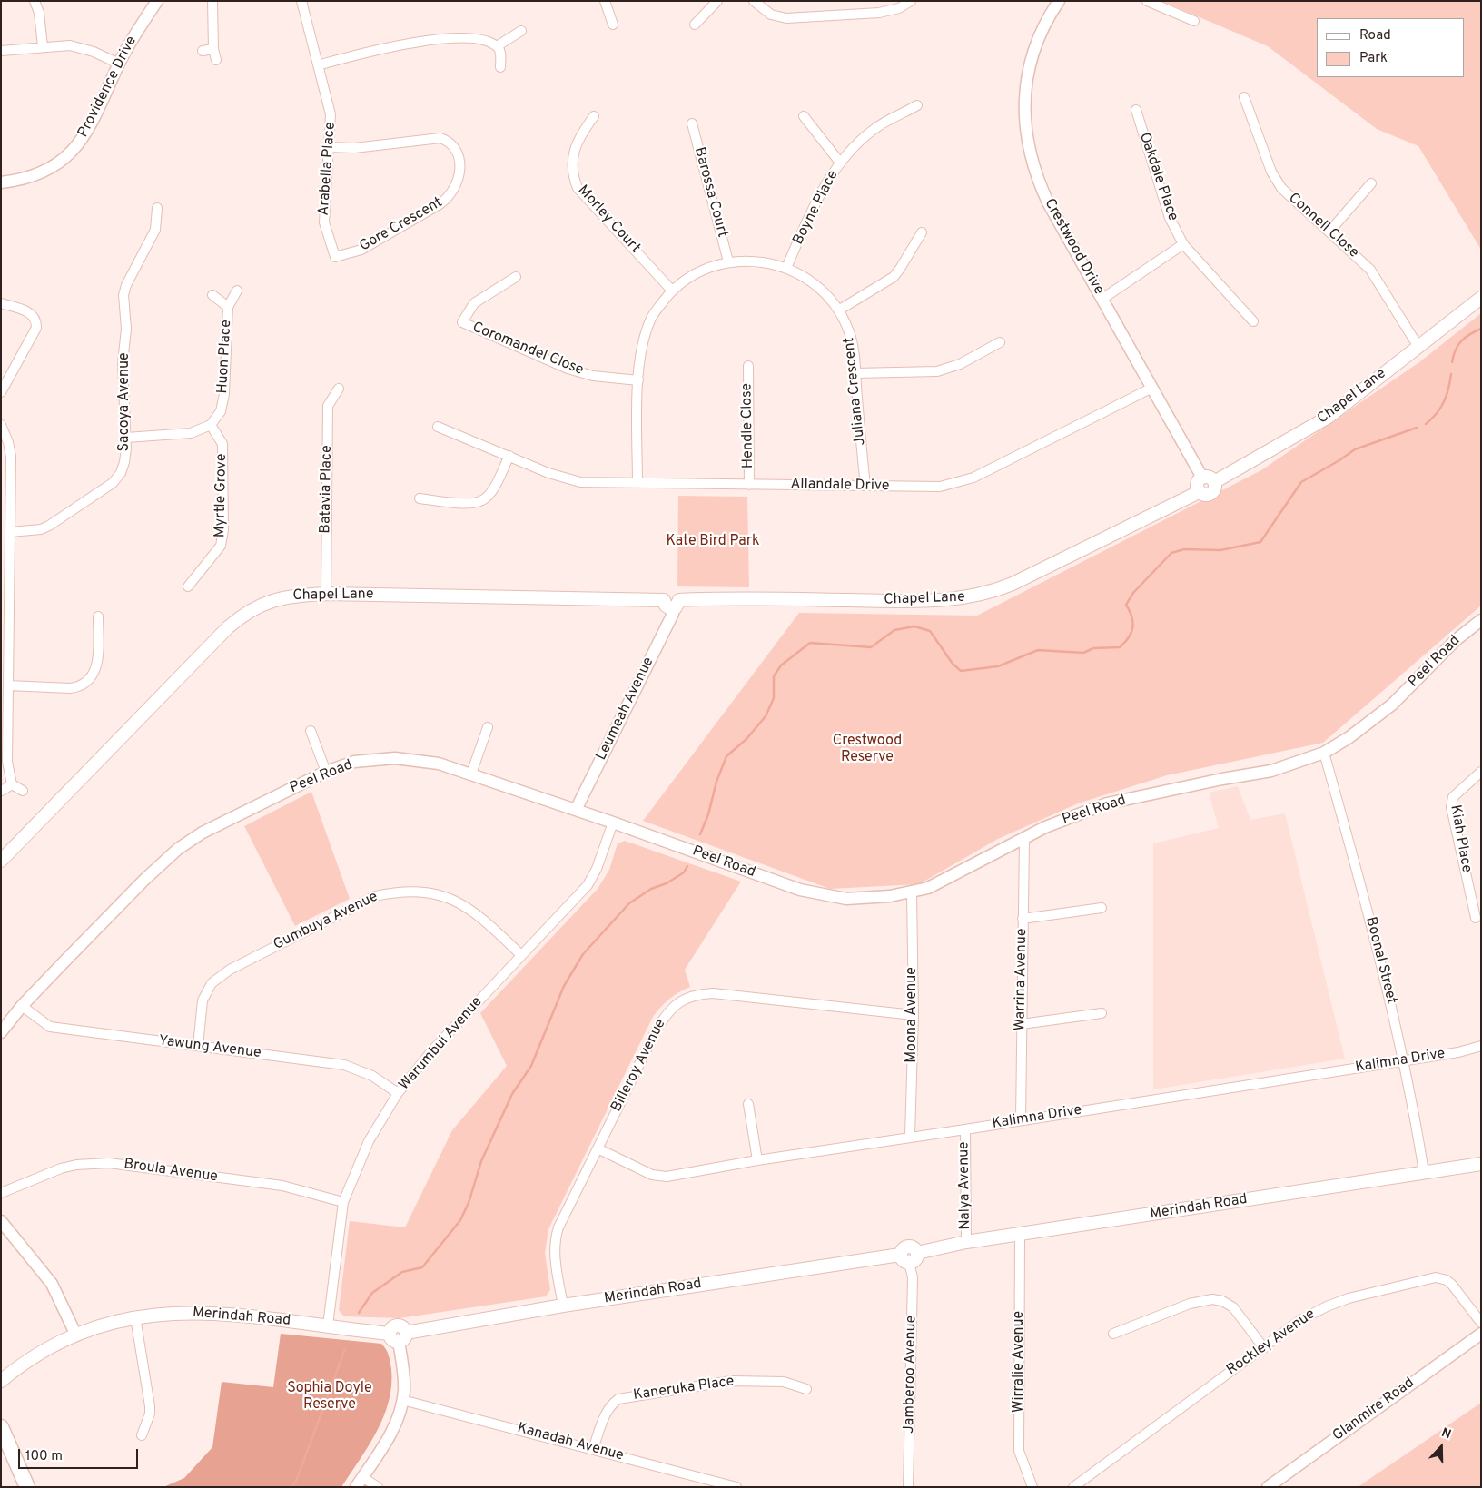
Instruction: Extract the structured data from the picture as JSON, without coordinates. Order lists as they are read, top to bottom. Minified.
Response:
{"streets":{"main road":["Chapel Lane","Merindah Road"],"street":["Providence Drive","Arabella Place","Oakdale Place","Barossa Court","Boyne Place","Morley Court","Gore Crescent","Connell Close","Crestwood Drive","Coromandel Close","Huon Place","Juliana Crescent","Sacoya Avenue","Hendle Close","Allandale Drive","Batavia Place","Myrtle Grove","Peel Road","Leumeah Avenue","Kiah Place","Gumbuya Avenue","Boonal Street","Warrina Avenue","Moona Avenue","Warumbui Avenue","Yawung Avenue","Kalimna Drive","Billeroy Avenue","Broula Avenue","Nalya Avenue","Rockley Avenue","Wirralie Avenue","Jamberoo Avenue","Kaneruka Place","Glanmire Road","Kanadah Avenue"]},"crossings":[["Arabella Place","Gore Crescent"],["Barossa Court","Juliana Crescent"],["Boyne Place","Juliana Crescent"],["Morley Court","Juliana Crescent"],["Connell Close","Chapel Lane"],["Crestwood Drive","Chapel Lane"],["Crestwood Drive","Allandale Drive"],["Coromandel Close","Juliana Crescent"],["Huon Place","Myrtle Grove"],["Juliana Crescent","Allandale Drive"],["Chapel Lane","Batavia Place"],["Chapel Lane","Leumeah Avenue"],["Hendle Close","Allandale Drive"],["Peel Road","Leumeah Avenue"],["Peel Road","Boonal Street"],["Peel Road","Warrina Avenue"],["Peel Road","Moona Avenue"],["Peel Road","Warumbui Avenue"],["Peel Road","Yawung Avenue"],["Gumbuya Avenue","Warumbui Avenue"],["Gumbuya Avenue","Yawung Avenue"],["Boonal Street","Kalimna Drive"],["Boonal Street","Merindah Road"],["Warrina Avenue","Kalimna Drive"],["Moona Avenue","Kalimna Drive"],["Moona Avenue","Billeroy Avenue"],["Warumbui Avenue","Yawung Avenue"],["Warumbui Avenue","Broula Avenue"],["Warumbui Avenue","Merindah Road"],["Kalimna Drive","Billeroy Avenue"],["Kalimna Drive","Nalya Avenue"],["Billeroy Avenue","Merindah Road"],["Nalya Avenue","Merindah Road"],["Merindah Road","Wirralie Avenue"],["Merindah Road","Jamberoo Avenue"],["Kaneruka Place","Kanadah Avenue"]],"parks":["Kate Bird Park","Crestwood Reserve","Sophia Doyle Reserve"],"legend":["Road","Park"],"scale_bar":"100 m","north":"top"}
